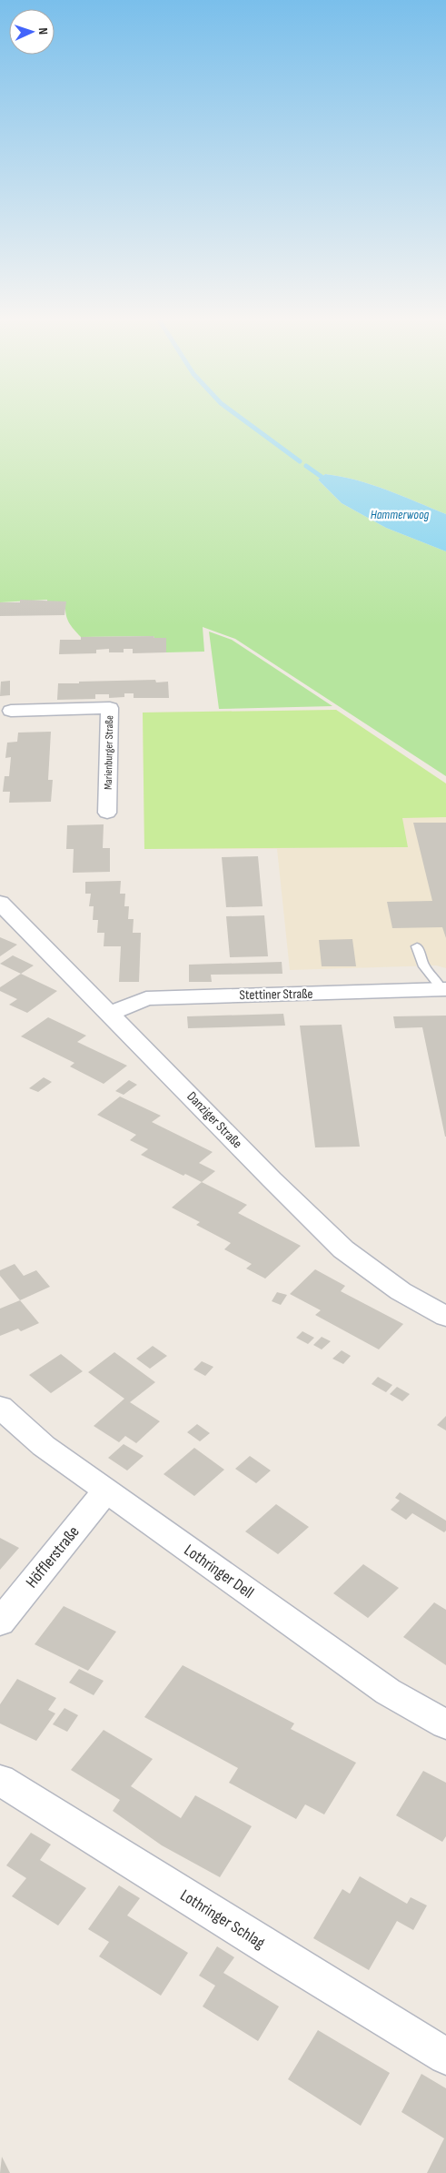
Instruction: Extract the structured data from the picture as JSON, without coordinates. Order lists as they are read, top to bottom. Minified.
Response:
{"streets":{"street":["Marienburger Straße","Stettiner Straße","Danziger Straße","Höfflerstraße","Lothringer Dell","Lothringer Schlag"]},"crossings":[["Stettiner Straße","Danziger Straße"],["Höfflerstraße","Lothringer Dell"]],"water":["Hammerwoog"],"north":"right"}
